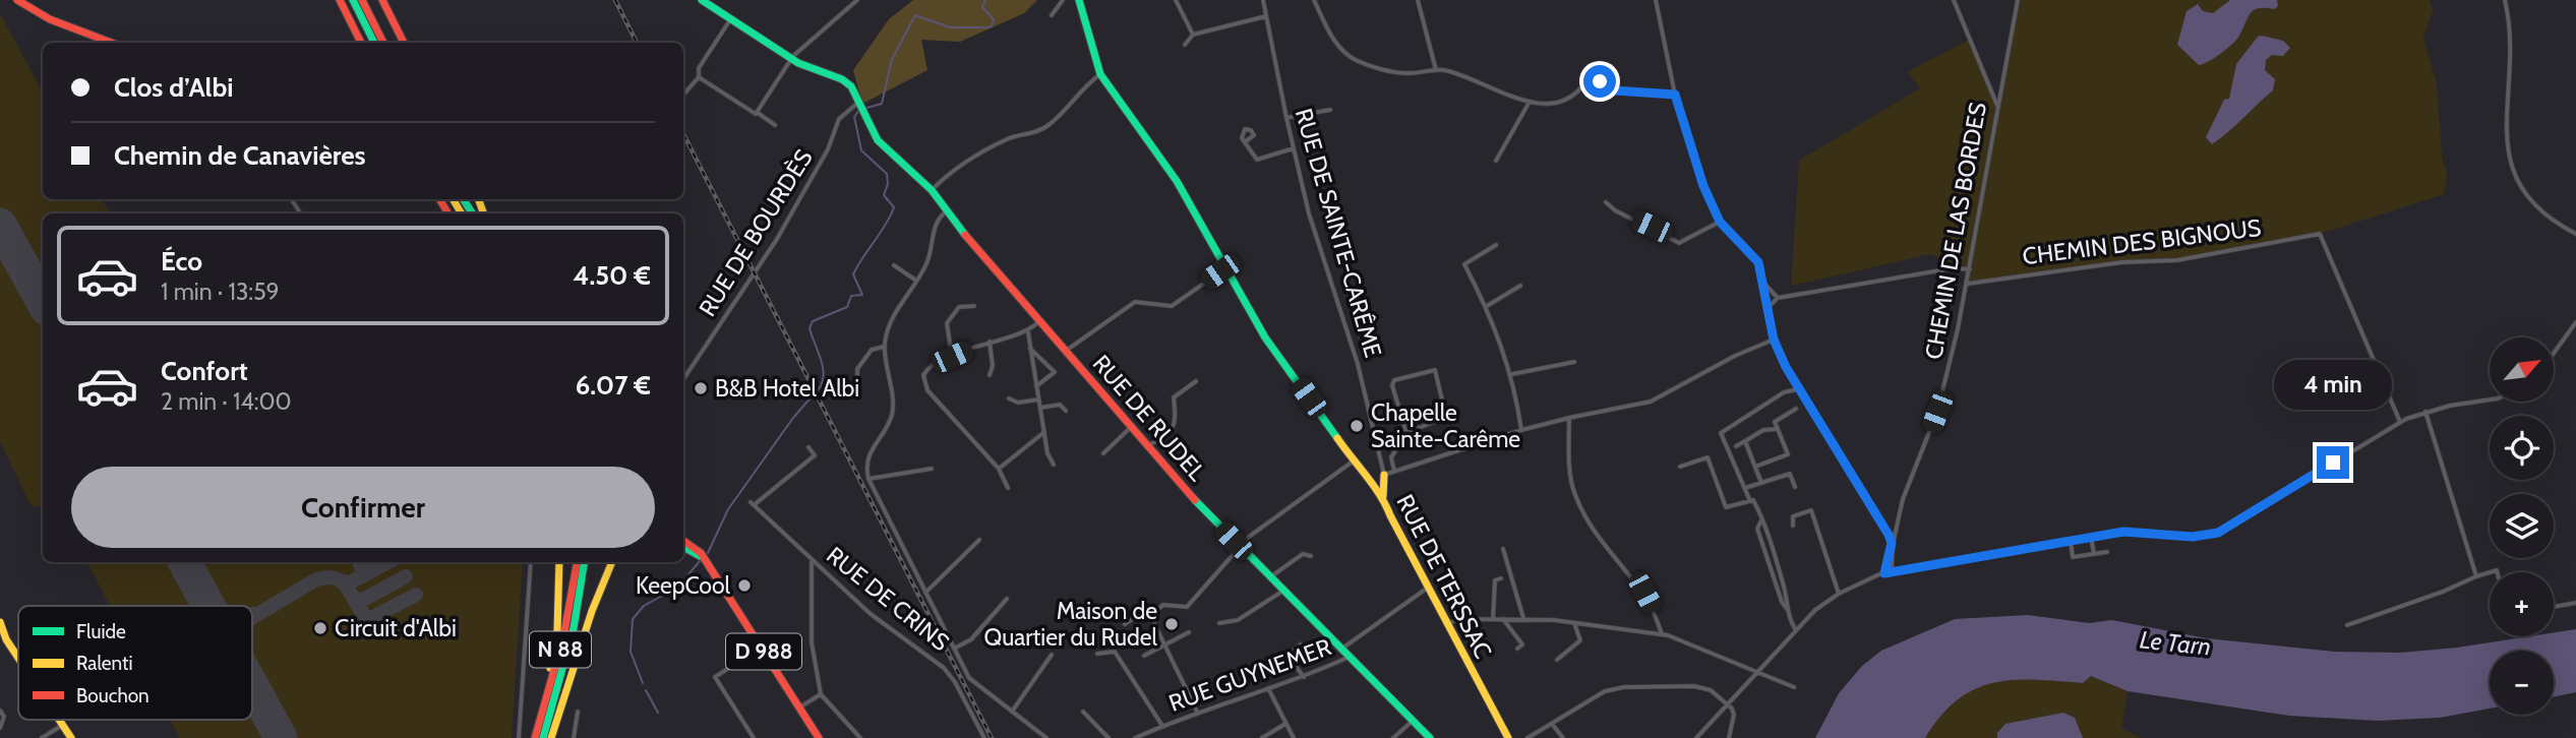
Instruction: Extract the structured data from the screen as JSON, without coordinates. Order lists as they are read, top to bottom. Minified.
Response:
{"streets":{"main road":["RUE DE RUDEL","RUE DE TERSSAC","N 88","D 988"],"street":["CHEMIN DE LAS BORDES","RUE DE BOURDÈS","RUE DE SAINTE-CARÊME","CHEMIN DES BIGNOUS","RUE DE CRINS","RUE GUYNEMER"]},"crossings":[["CHEMIN DE LAS BORDES","CHEMIN DES BIGNOUS"],["RUE DE BOURDÈS","RUE DE RUDEL"],["RUE DE RUDEL","RUE GUYNEMER"]],"water":["Le Tarn"],"places":["B&B Hotel Albi","Chapelle Sainte-Carême","KeepCool","Maison de Quartier du Rudel","Circuit d'Albi"],"legend":["Fluide","Ralenti","Bouchon"],"north":"top right","page":{"banner":["Clos d’Albi","Chemin de Canavières"],"list":[{"name":"Éco","note":"1 min · 13:59","value":"4.50 €"},{"name":"Confort","note":"2 min · 14:00","value":"6.07 €"}],"map_buttons":["+","−"],"bubble":"4 min","buttons":"Confirmer"}}
